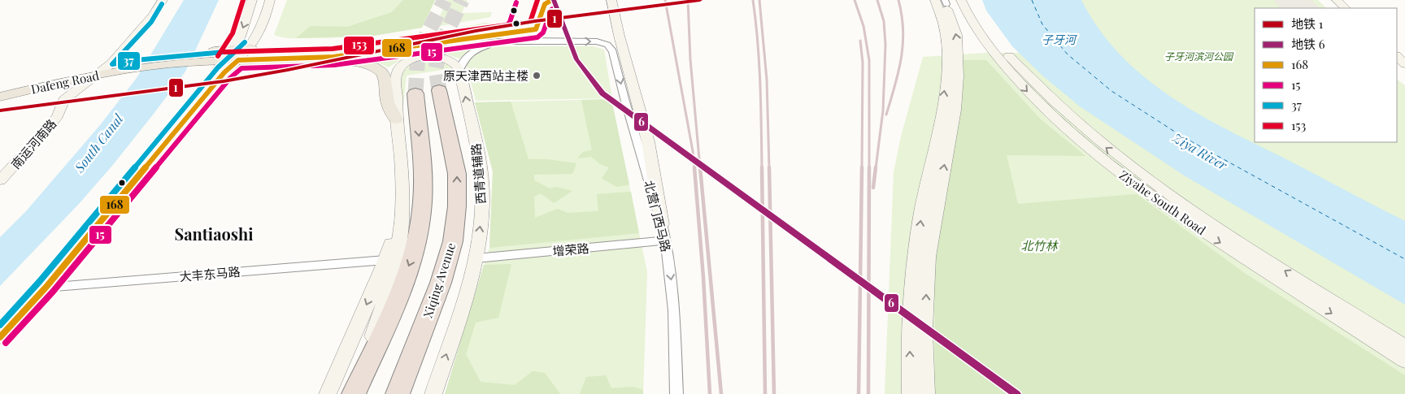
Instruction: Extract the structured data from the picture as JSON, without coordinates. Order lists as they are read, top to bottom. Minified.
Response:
{"streets":{"highway":["Xiqing Avenue"],"main road":["Dafeng Road"],"street":["南运河南路","西青道辅路","Ziyahe South Road","北营门西马路","增荣路","大丰东马路"]},"crossings":[["Dafeng Road","南运河南路"],["西青道辅路","增荣路"],["北营门西马路","增荣路"]],"districts":["Santiaoshi"],"water":["子牙河","South Canal","Ziya River"],"parks":["子牙河滨河公园","北竹林"],"places":["原天津西站主楼"],"lines":["metro line 1","metro line 6","transit line 168","transit line 153","transit line 15","transit line 37"],"legend":["地铁 1","地铁 6","168","15","37","153"]}
